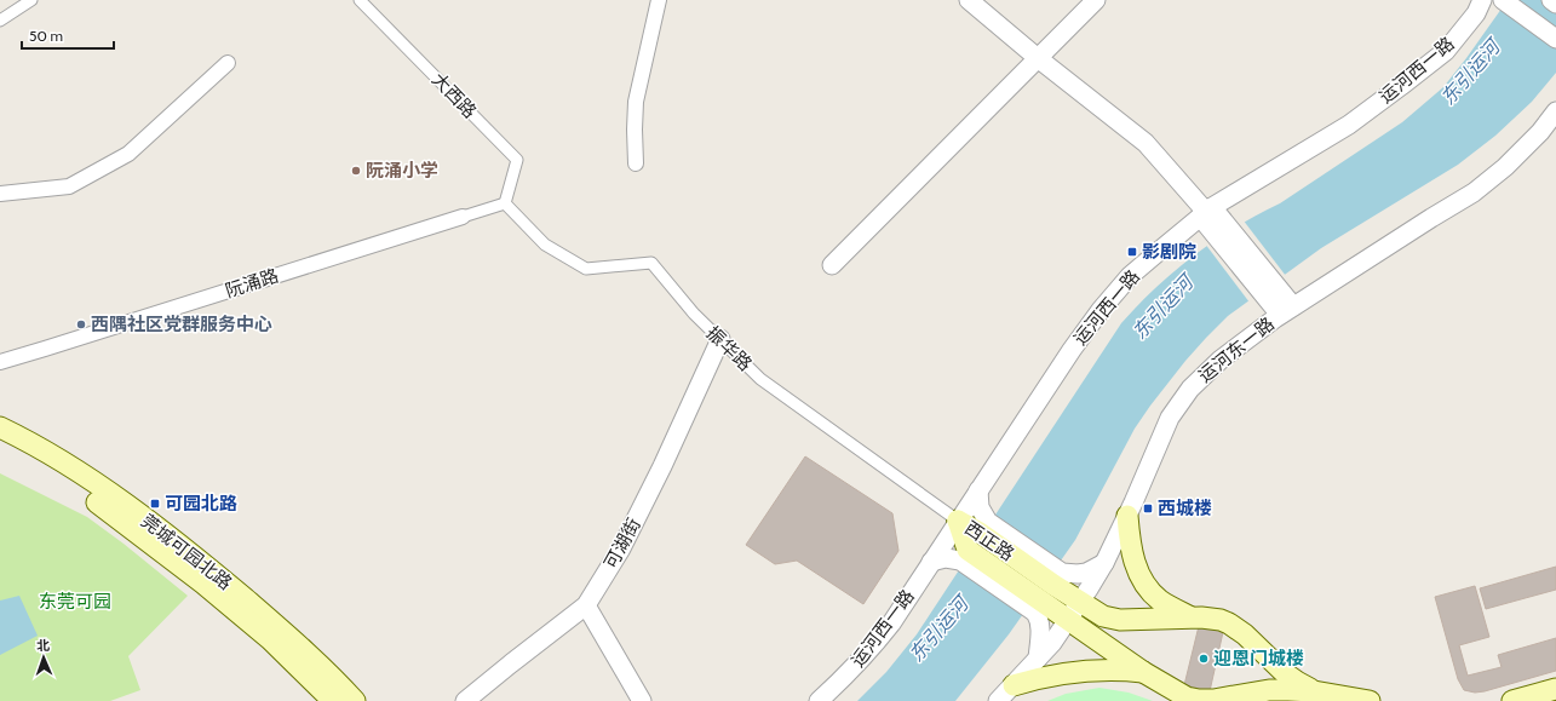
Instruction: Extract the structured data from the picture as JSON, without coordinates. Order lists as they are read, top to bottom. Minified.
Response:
{"streets":{"main road":["西正路","莞城可园北路"],"street":["运河西一路","大西路","阮涌路","振华路","运河东一路","可湖街"]},"crossings":[["运河西一路","振华路"],["运河西一路","西正路"],["大西路","阮涌路"],["大西路","振华路"],["阮涌路","振华路"],["振华路","西正路"],["振华路","可湖街"],["运河东一路","西正路"]],"water":["东引运河"],"parks":["东莞可园"],"places":{"other":["阮涌小学","西隅社区党群服务中心","迎恩门城楼"],"transit":["影剧院","可园北路","西城楼"]},"scale_bar":"50 m","north":"top"}
